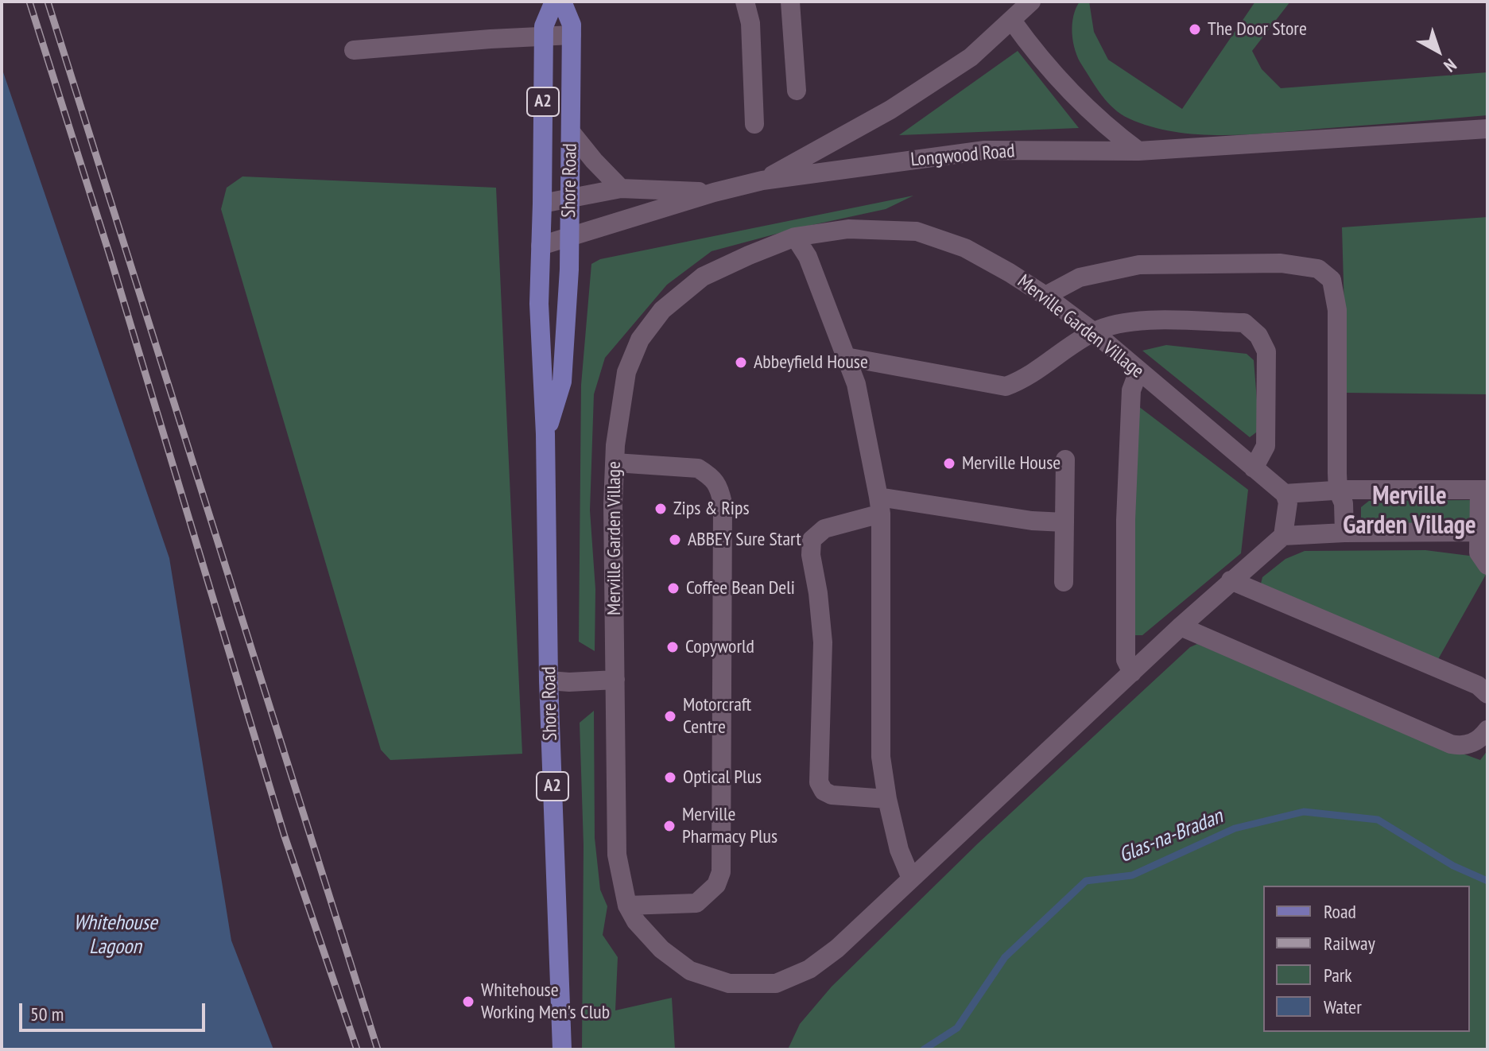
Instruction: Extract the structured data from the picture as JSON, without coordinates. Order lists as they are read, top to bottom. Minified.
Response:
{"streets":{"main road":["A2","Shore Road"],"street":["Longwood Road","Merville Garden Village"]},"districts":["Merville Garden Village"],"water":["Glas-na-Bradan","Whitehouse Lagoon"],"places":["The Door Store","Abbeyfield House","Merville House","Zips & Rips","ABBEY Sure Start","Coffee Bean Deli","Copyworld","Motorcraft Centre","Optical Plus","Merville Pharmacy Plus","Whitehouse Working Men's Club"],"legend":["Road","Railway","Park","Water"],"scale_bar":"50 m","north":"bottom right"}
